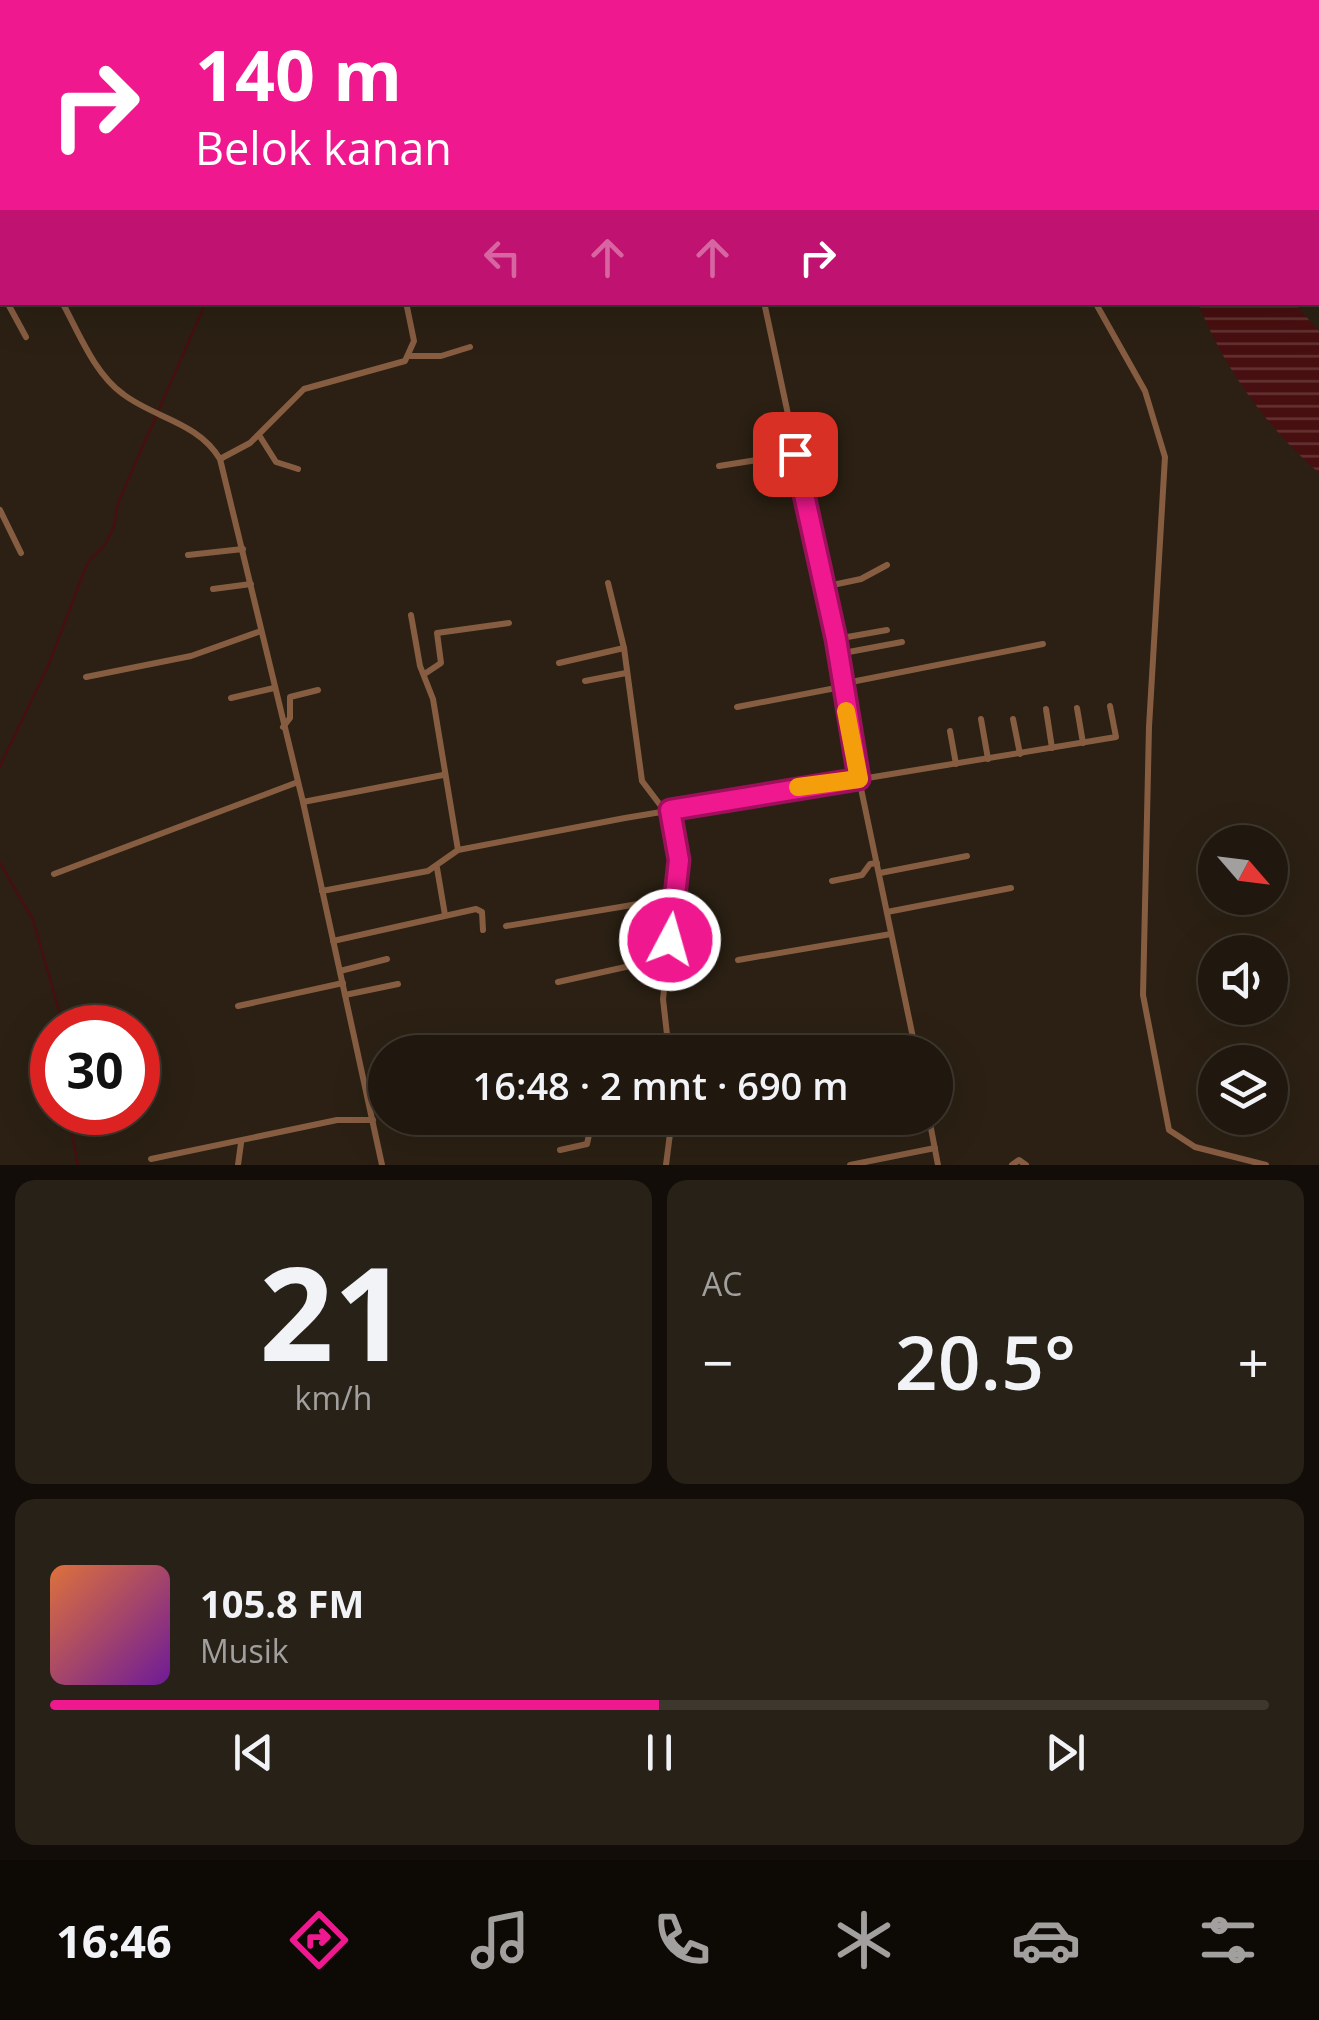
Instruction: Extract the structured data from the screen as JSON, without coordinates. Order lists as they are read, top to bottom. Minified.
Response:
{"north":"bottom right","page":{"turn":["140 m","Belok kanan"],"limit":"30","trip":"16:48 · 2 mnt · 690 m","tile":[["21","km/h"],"AC"],"heat":["−","20.5°","+"],"song":["105.8 FM","Musik"],"tabs":"16:46"}}
